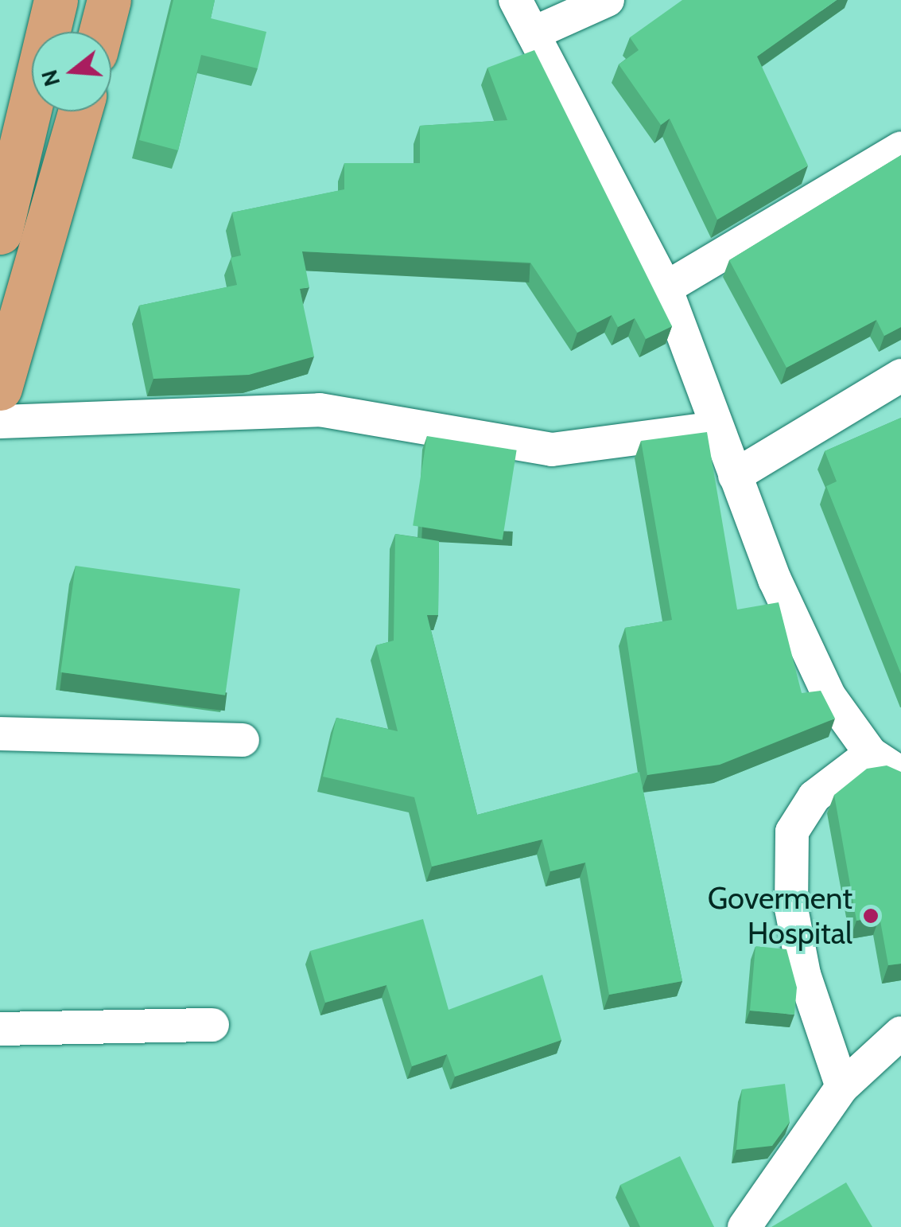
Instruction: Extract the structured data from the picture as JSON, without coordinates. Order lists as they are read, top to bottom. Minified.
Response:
{"places":["Goverment Hospital"],"north":"left"}
